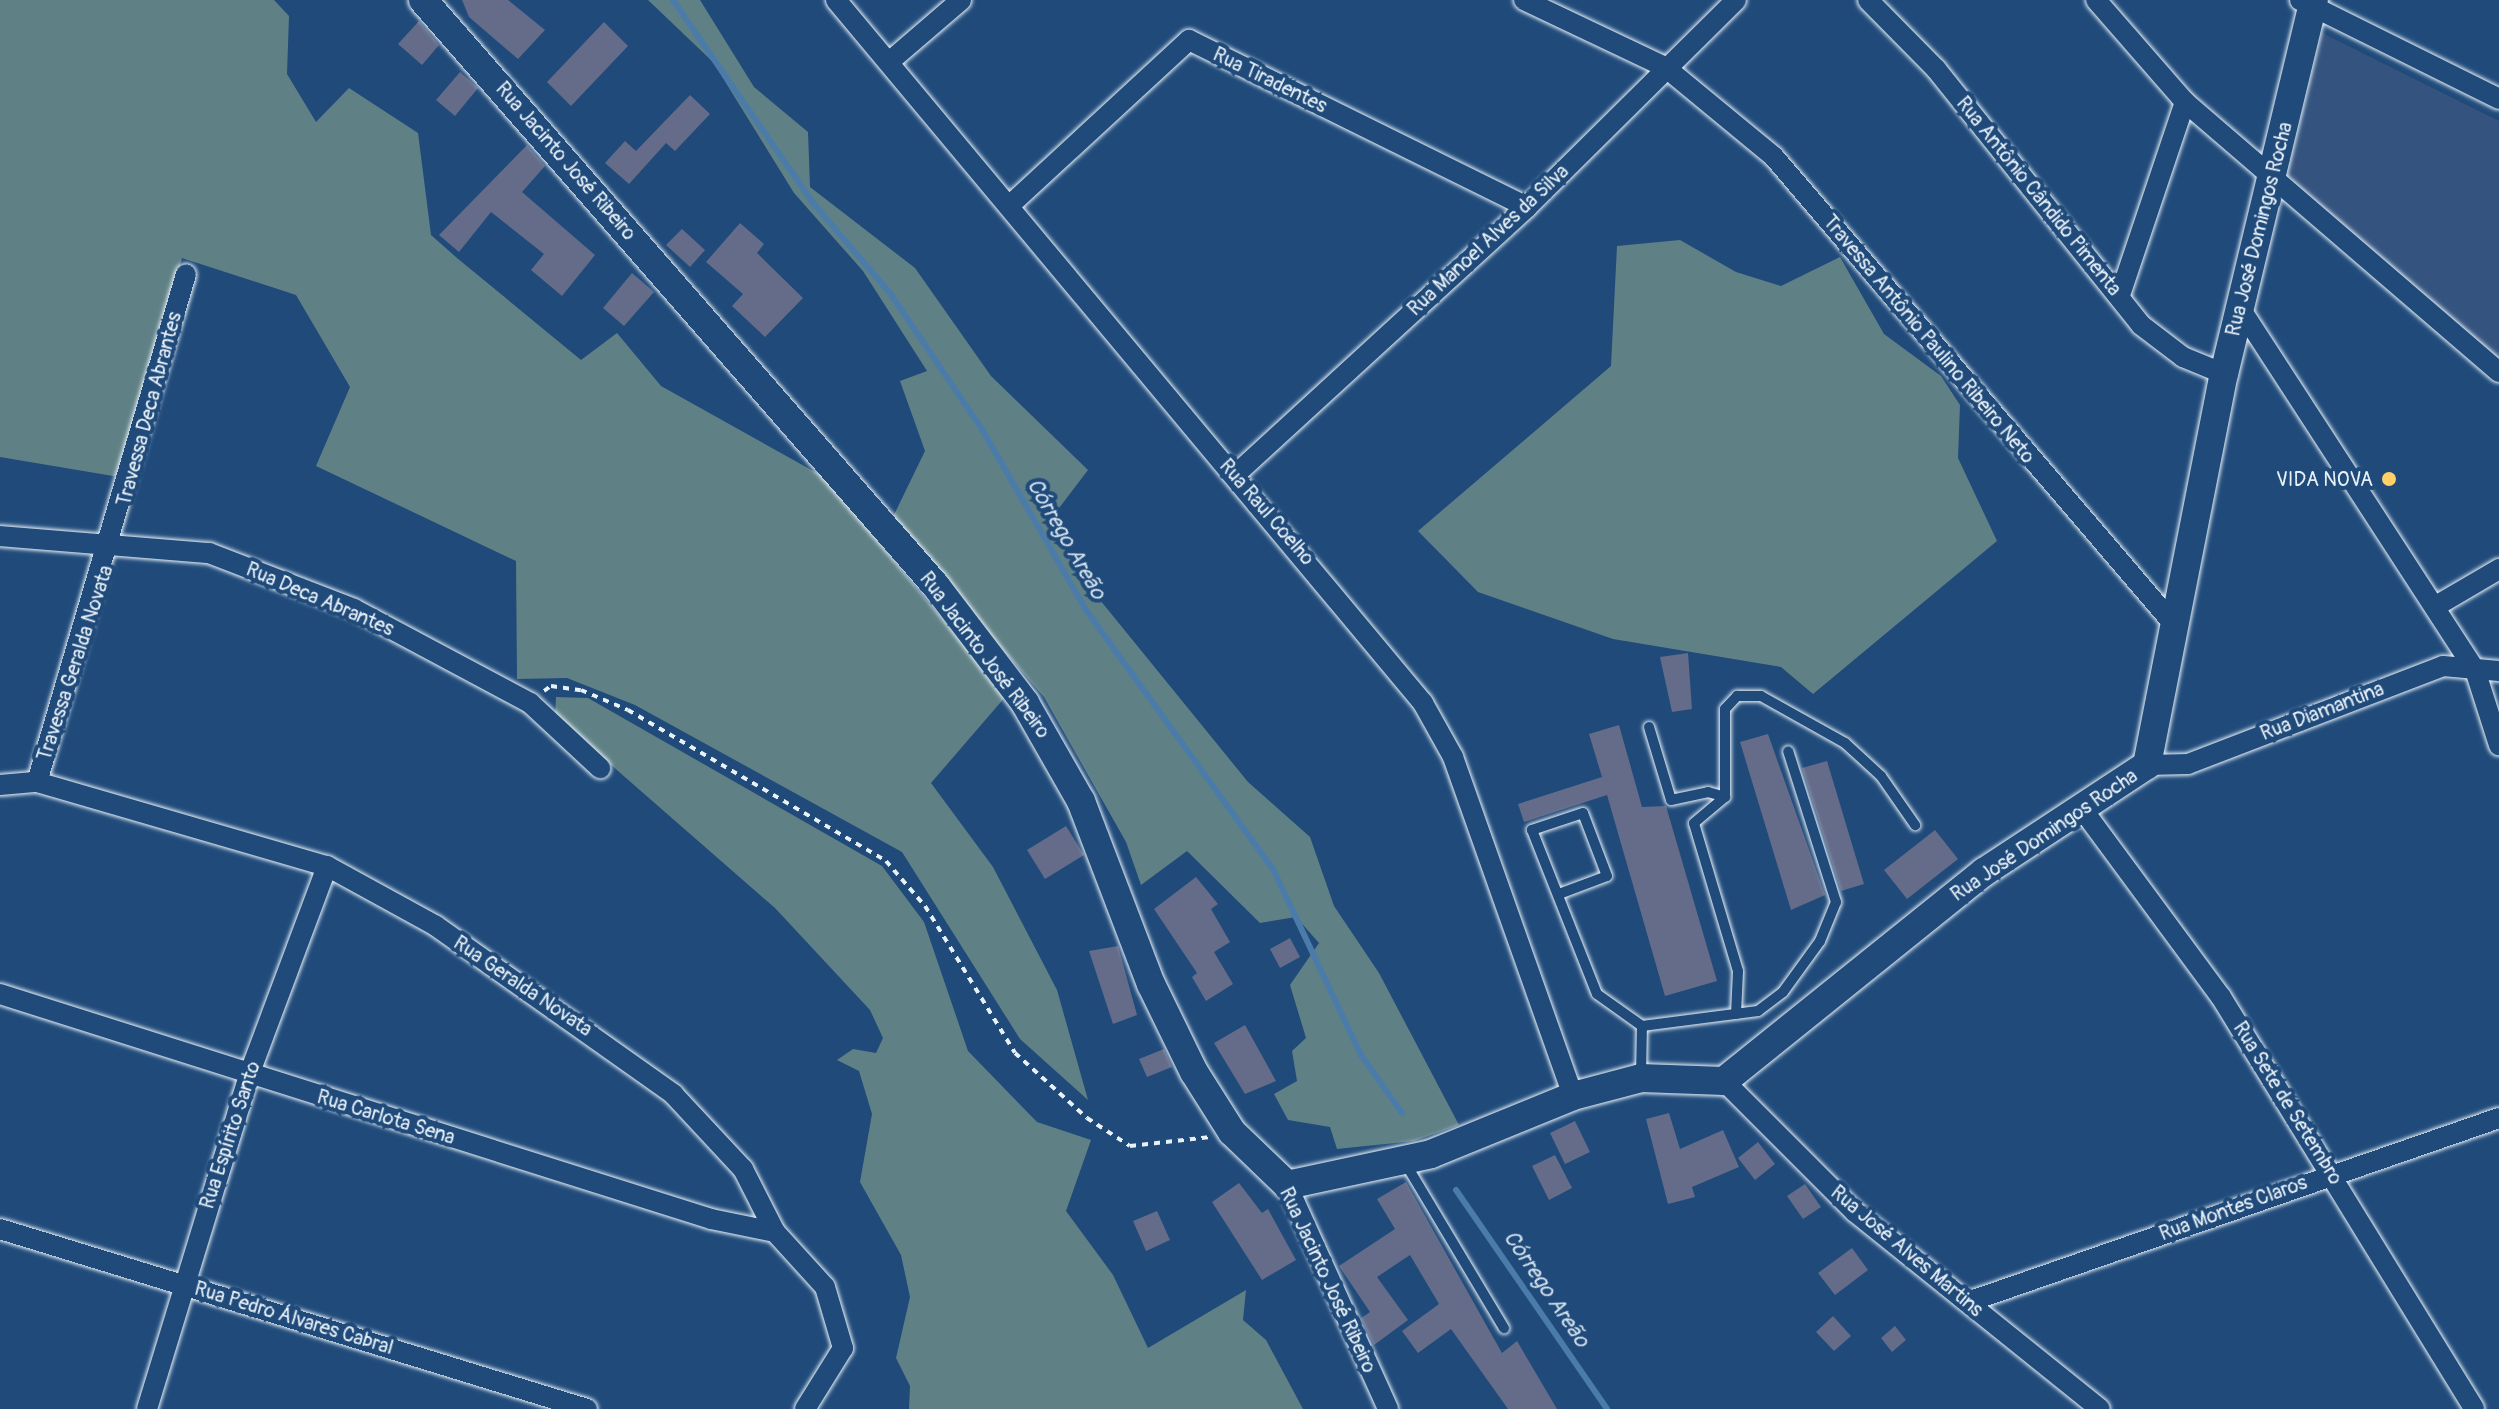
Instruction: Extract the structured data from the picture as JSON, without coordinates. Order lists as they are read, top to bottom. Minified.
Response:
{"streets":{"street":["Rua Tiradentes","Rua Jacinto José Ribeiro","Rua Antônio Cândido Pimenta","Rua José Domingos Rocha","Rua Manoel Alves da Silva","Travessa Antônio Paulino Ribeiro Neto","Travessa Deca Abrantes","Rua Raul Coelho","Rua Deca Abrantes","Travessa Geralda Novata","Rua Diamantina","Rua Geralda Novata","Rua Sete de Setembro","Rua Carlota Sena","Rua Espírito Santo","Rua Montes Claros","Rua José Alves Martins","Rua Pedro Álvares Cabral"]},"crossings":[["Rua Tiradentes","Rua Manoel Alves da Silva"],["Rua Tiradentes","Rua Raul Coelho"],["Rua Antônio Cândido Pimenta","Rua José Domingos Rocha"],["Rua José Domingos Rocha","Travessa Antônio Paulino Ribeiro Neto"],["Rua José Domingos Rocha","Rua Diamantina"],["Rua José Domingos Rocha","Rua Sete de Setembro"],["Rua José Domingos Rocha","Rua José Alves Martins"],["Rua Manoel Alves da Silva","Travessa Antônio Paulino Ribeiro Neto"],["Rua Manoel Alves da Silva","Rua Raul Coelho"],["Travessa Deca Abrantes","Rua Deca Abrantes"],["Travessa Deca Abrantes","Travessa Geralda Novata"],["Rua Deca Abrantes","Travessa Geralda Novata"],["Travessa Geralda Novata","Rua Geralda Novata"],["Rua Geralda Novata","Rua Carlota Sena"],["Rua Geralda Novata","Rua Espírito Santo"],["Rua Sete de Setembro","Rua Montes Claros"],["Rua Carlota Sena","Rua Espírito Santo"],["Rua Espírito Santo","Rua Pedro Álvares Cabral"],["Rua Montes Claros","Rua José Alves Martins"]],"water":["Córrego Areão"],"places":["VIDA NOVA"]}
